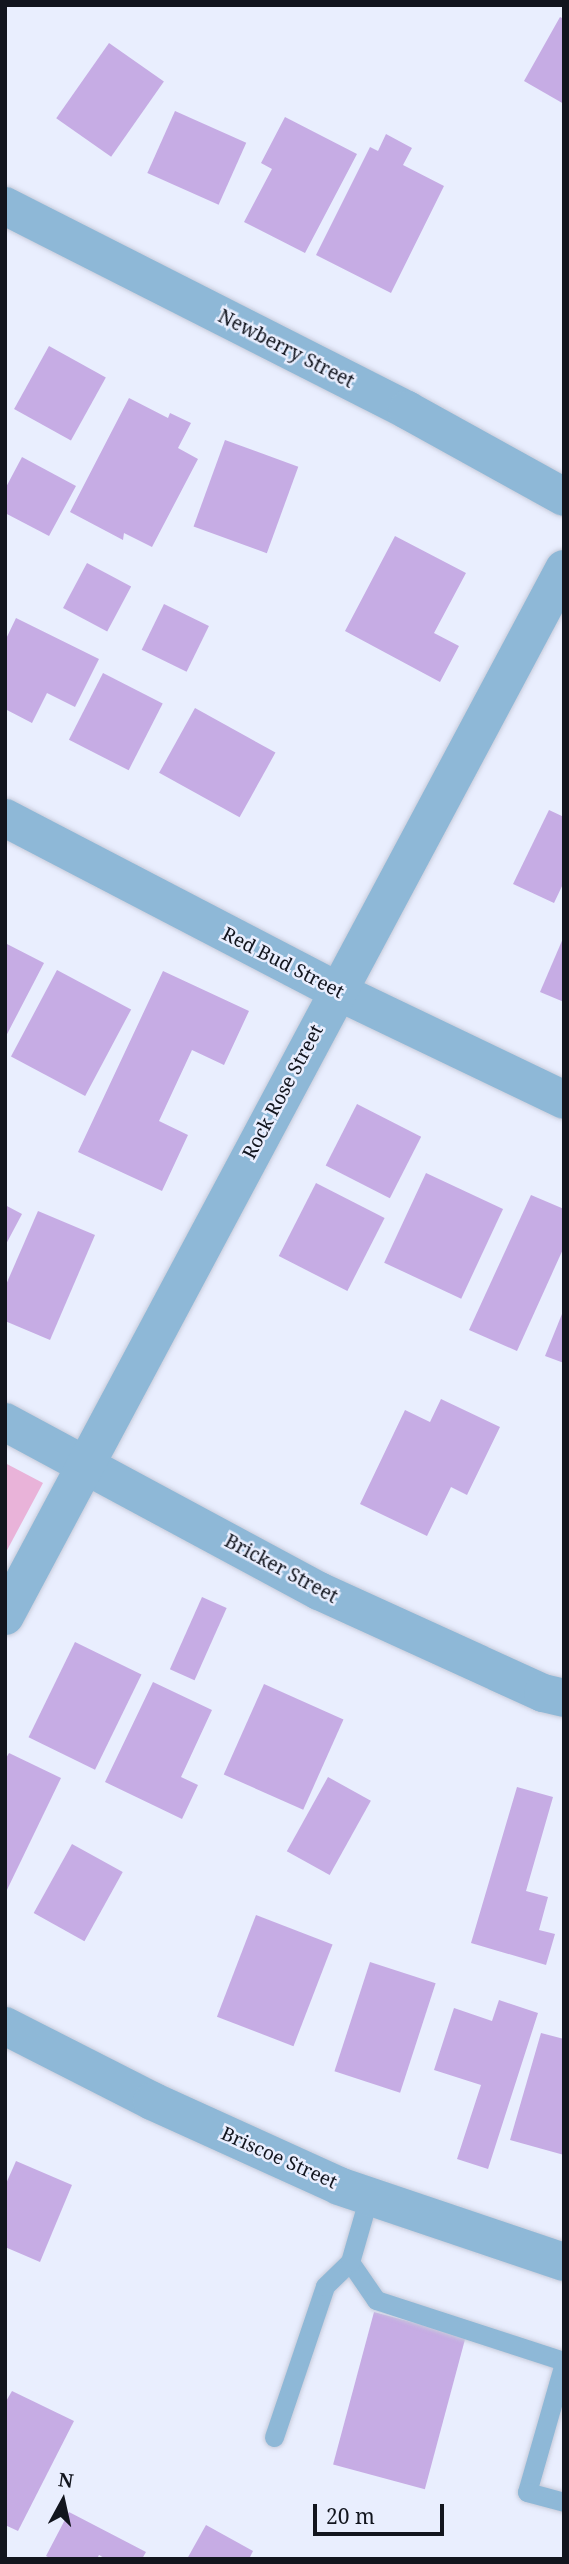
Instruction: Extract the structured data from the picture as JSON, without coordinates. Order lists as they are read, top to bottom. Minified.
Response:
{"streets":{"street":["Newberry Street","Red Bud Street","Rock Rose Street","Bricker Street","Briscoe Street"]},"crossings":[["Red Bud Street","Rock Rose Street"],["Rock Rose Street","Bricker Street"]],"scale_bar":"20 m","north":"top"}
